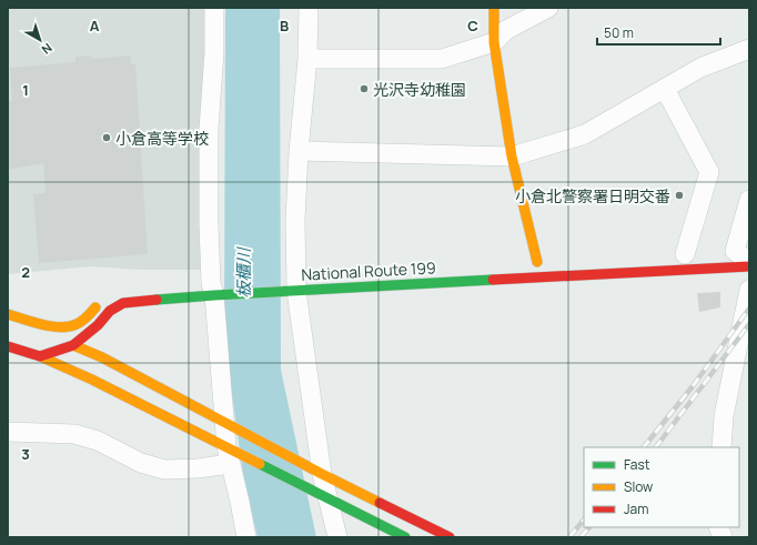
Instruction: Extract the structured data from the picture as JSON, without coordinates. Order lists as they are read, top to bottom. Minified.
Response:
{"streets":{"main road":["National Route 199"]},"water":["板櫃川"],"places":["光沢寺幼稚園","小倉高等学校","小倉北警察署日明交番"],"legend":["Fast","Slow","Jam"],"scale_bar":"50 m","north":"bottom right","grid":{"columns":["A","B","C"],"rows":["1","2","3"]}}
